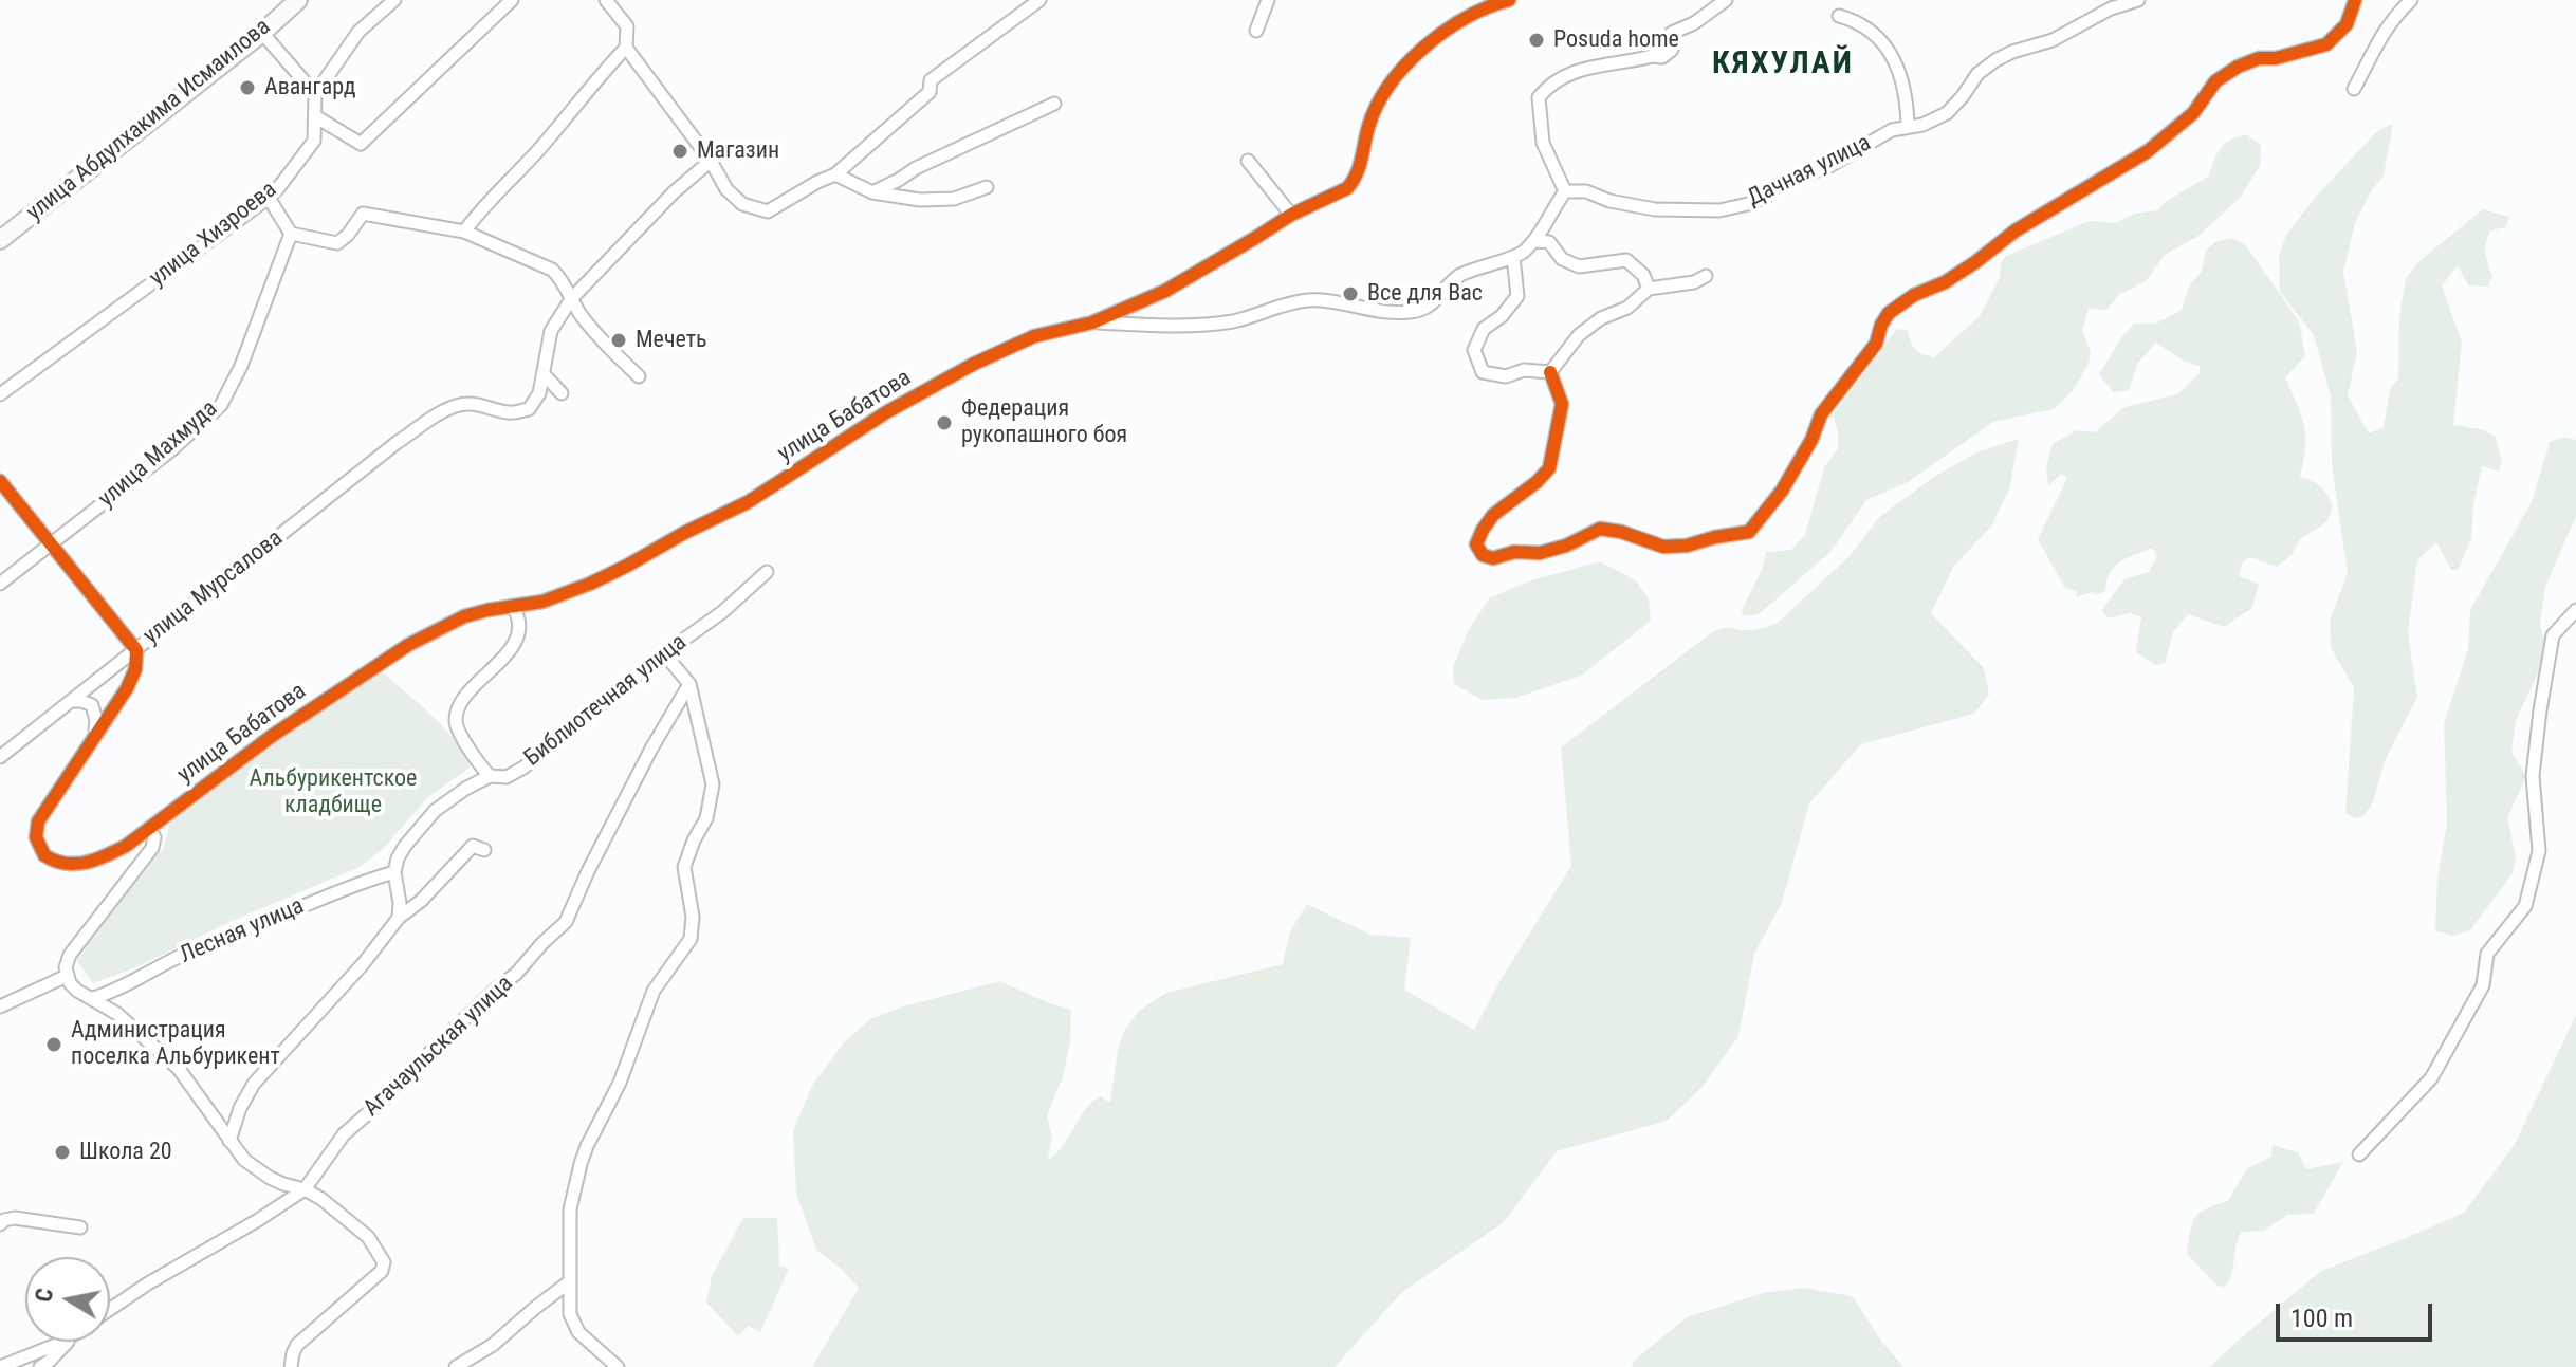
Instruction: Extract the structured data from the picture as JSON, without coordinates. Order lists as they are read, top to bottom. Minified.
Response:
{"streets":{"main road":["улица Абдулхакима Исмаилова"],"street":["Дачная улица","улица Хизроева","улица Бабатова","улица Махмуда","улица Мурсалова","Библиотечная улица","Лесная улица","Агачаульская улица"]},"crossings":[["Библиотечная улица","Лесная улица"]],"districts":["КЯХУЛАЙ"],"parks":["Альбурикентское кладбище"],"places":["Posuda home","Авангард","Магазин","Все для Вас","Мечеть","Федерация рукопашного боя","Администрация поселка Альбурикент","Школа 20"],"scale_bar":"100 m","north":"left"}
